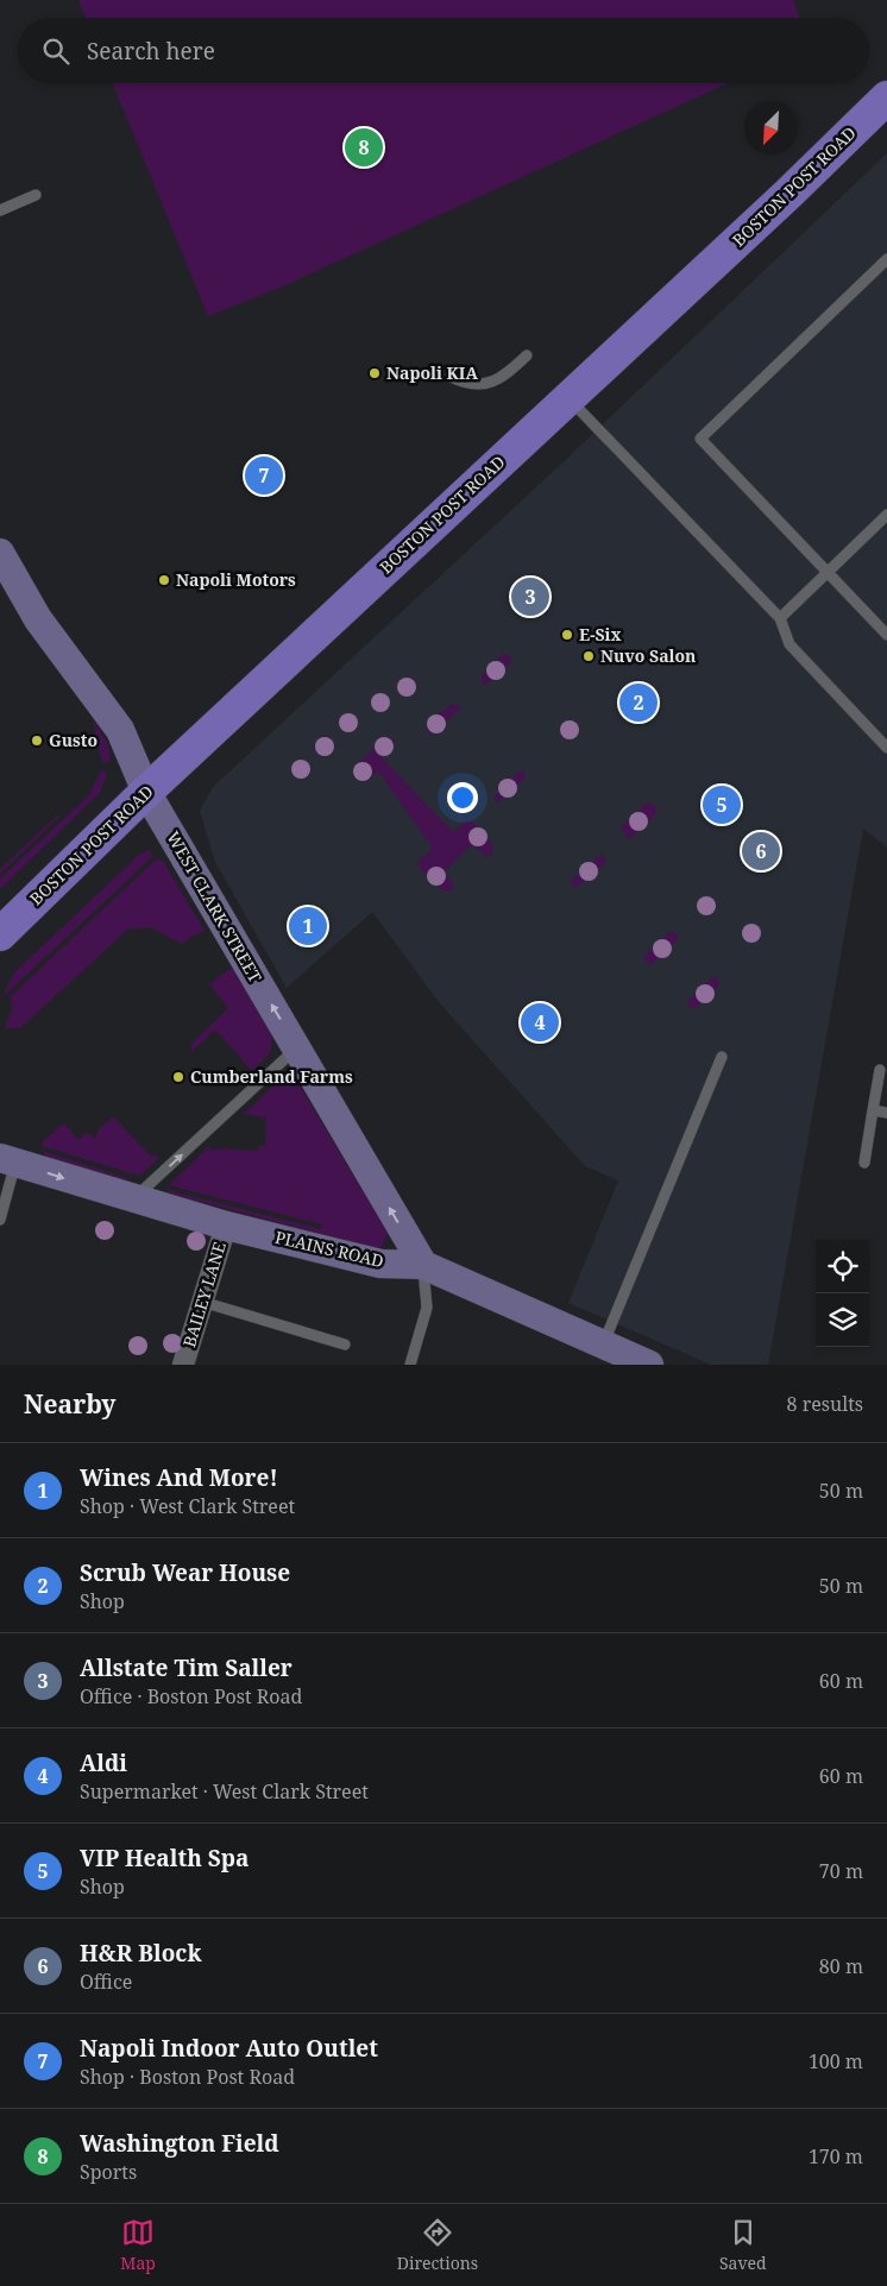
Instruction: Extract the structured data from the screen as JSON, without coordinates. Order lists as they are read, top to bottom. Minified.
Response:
{"streets":{"main road":["BOSTON POST ROAD","WEST CLARK STREET","PLAINS ROAD"],"street":["BAILEY LANE"]},"crossings":[["BOSTON POST ROAD","WEST CLARK STREET"],["WEST CLARK STREET","PLAINS ROAD"],["PLAINS ROAD","BAILEY LANE"]],"one_way":["WEST CLARK STREET"],"places":["Napoli KIA","Napoli Motors","E-Six","Nuvo Salon","Gusto","Cumberland Farms"],"north":"bottom left","page":{"search":"Search here","pins":["8","7","3","2","5","6","1","4"],"heading":["Nearby","8 results"],"list":[{"mark":"1","name":"Wines And More!","note":"Shop · West Clark Street","value":"50 m"},{"mark":"2","name":"Scrub Wear House","note":"Shop","value":"50 m"},{"mark":"3","name":"Allstate Tim Saller","note":"Office · Boston Post Road","value":"60 m"},{"mark":"4","name":"Aldi","note":"Supermarket · West Clark Street","value":"60 m"},{"mark":"5","name":"VIP Health Spa","note":"Shop","value":"70 m"},{"mark":"6","name":"H&R Block","note":"Office","value":"80 m"},{"mark":"7","name":"Napoli Indoor Auto Outlet","note":"Shop · Boston Post Road","value":"100 m"},{"mark":"8","name":"Washington Field","note":"Sports","value":"170 m"}],"nav":["Map","Directions","Saved"]}}
